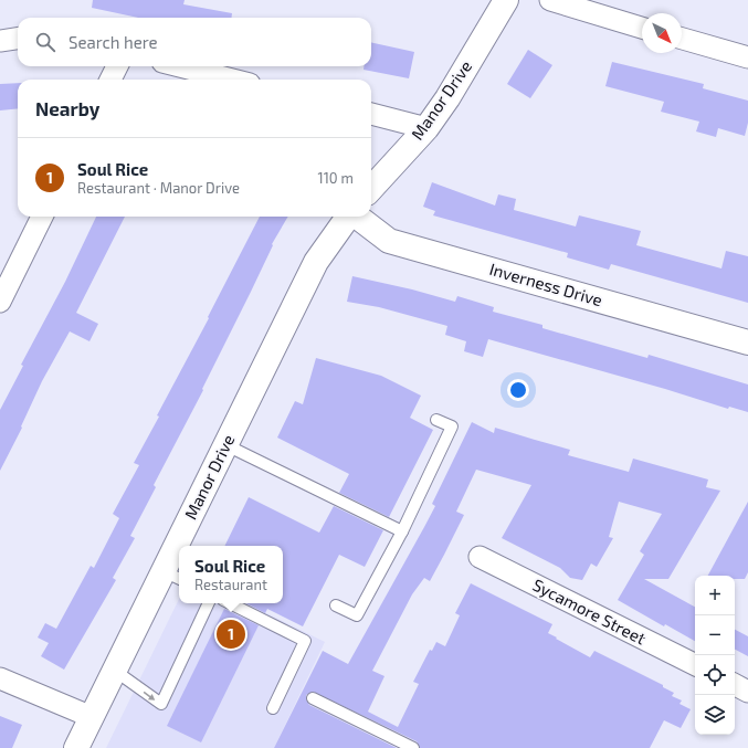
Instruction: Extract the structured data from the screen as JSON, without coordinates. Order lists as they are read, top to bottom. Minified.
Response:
{"streets":{"street":["Manor Drive","Inverness Drive","Sycamore Street"]},"north":"bottom right","page":{"search":"Search here","heading":"Nearby","list":[{"mark":"1","name":"Soul Rice","note":"Restaurant · Manor Drive","value":"110 m"}],"popup":["Soul Rice","Restaurant"],"map_buttons":["+","−"],"pins":"1"}}
